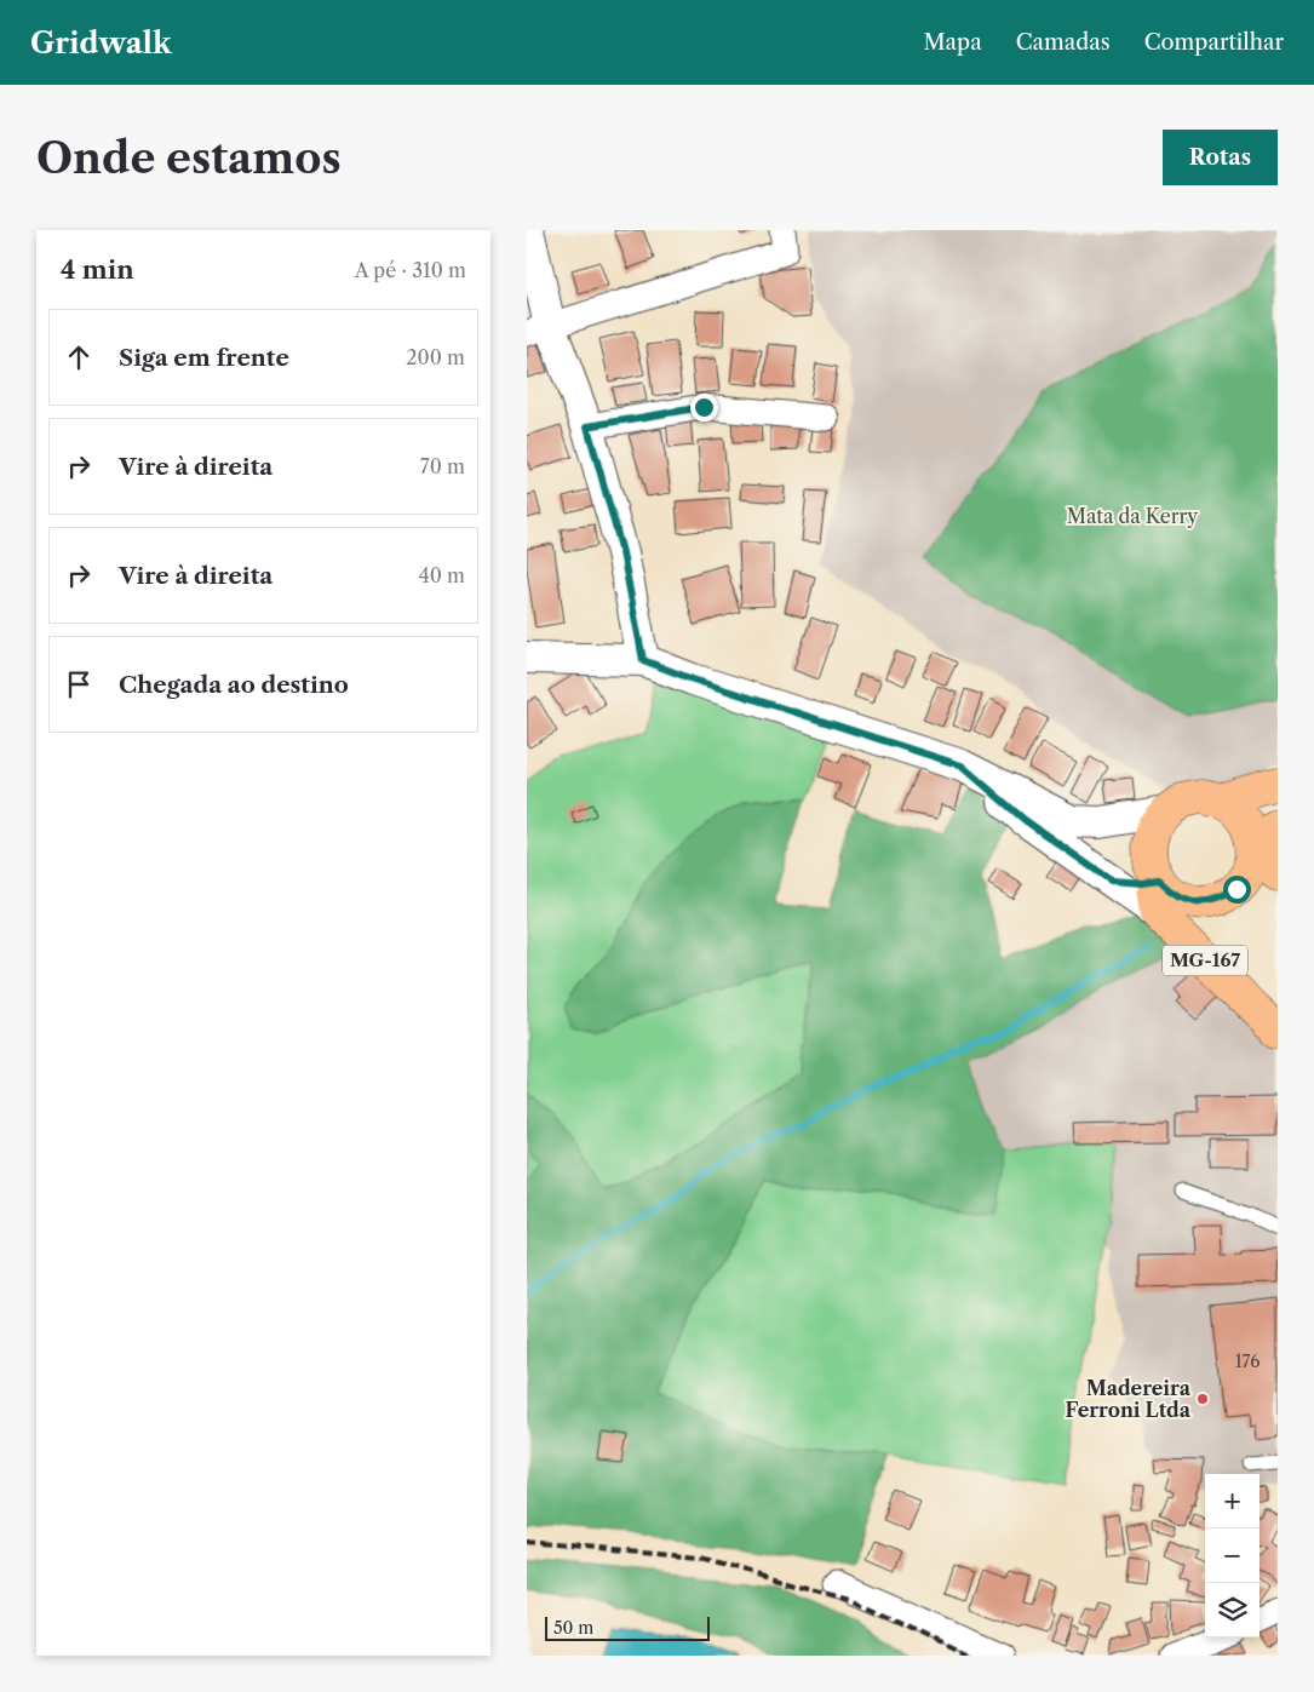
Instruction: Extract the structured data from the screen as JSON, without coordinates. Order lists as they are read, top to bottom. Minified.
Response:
{"streets":{"main road":["MG-167"]},"parks":["Mata da Kerry"],"places":["Madereira Ferroni Ltda"],"house_numbers":["176"],"scale_bar":"50 m","page":{"header":"Gridwalk","nav":["Mapa","Camadas","Compartilhar"],"buttons":"Rotas","title":"Onde estamos","heading":["4 min","A pé · 310 m"],"list":[["Siga em frente","200 m"],["Vire à direita","70 m"],["Vire à direita","40 m"],"Chegada ao destino"],"map_buttons":["+","−"],"scale":"50 m"}}
